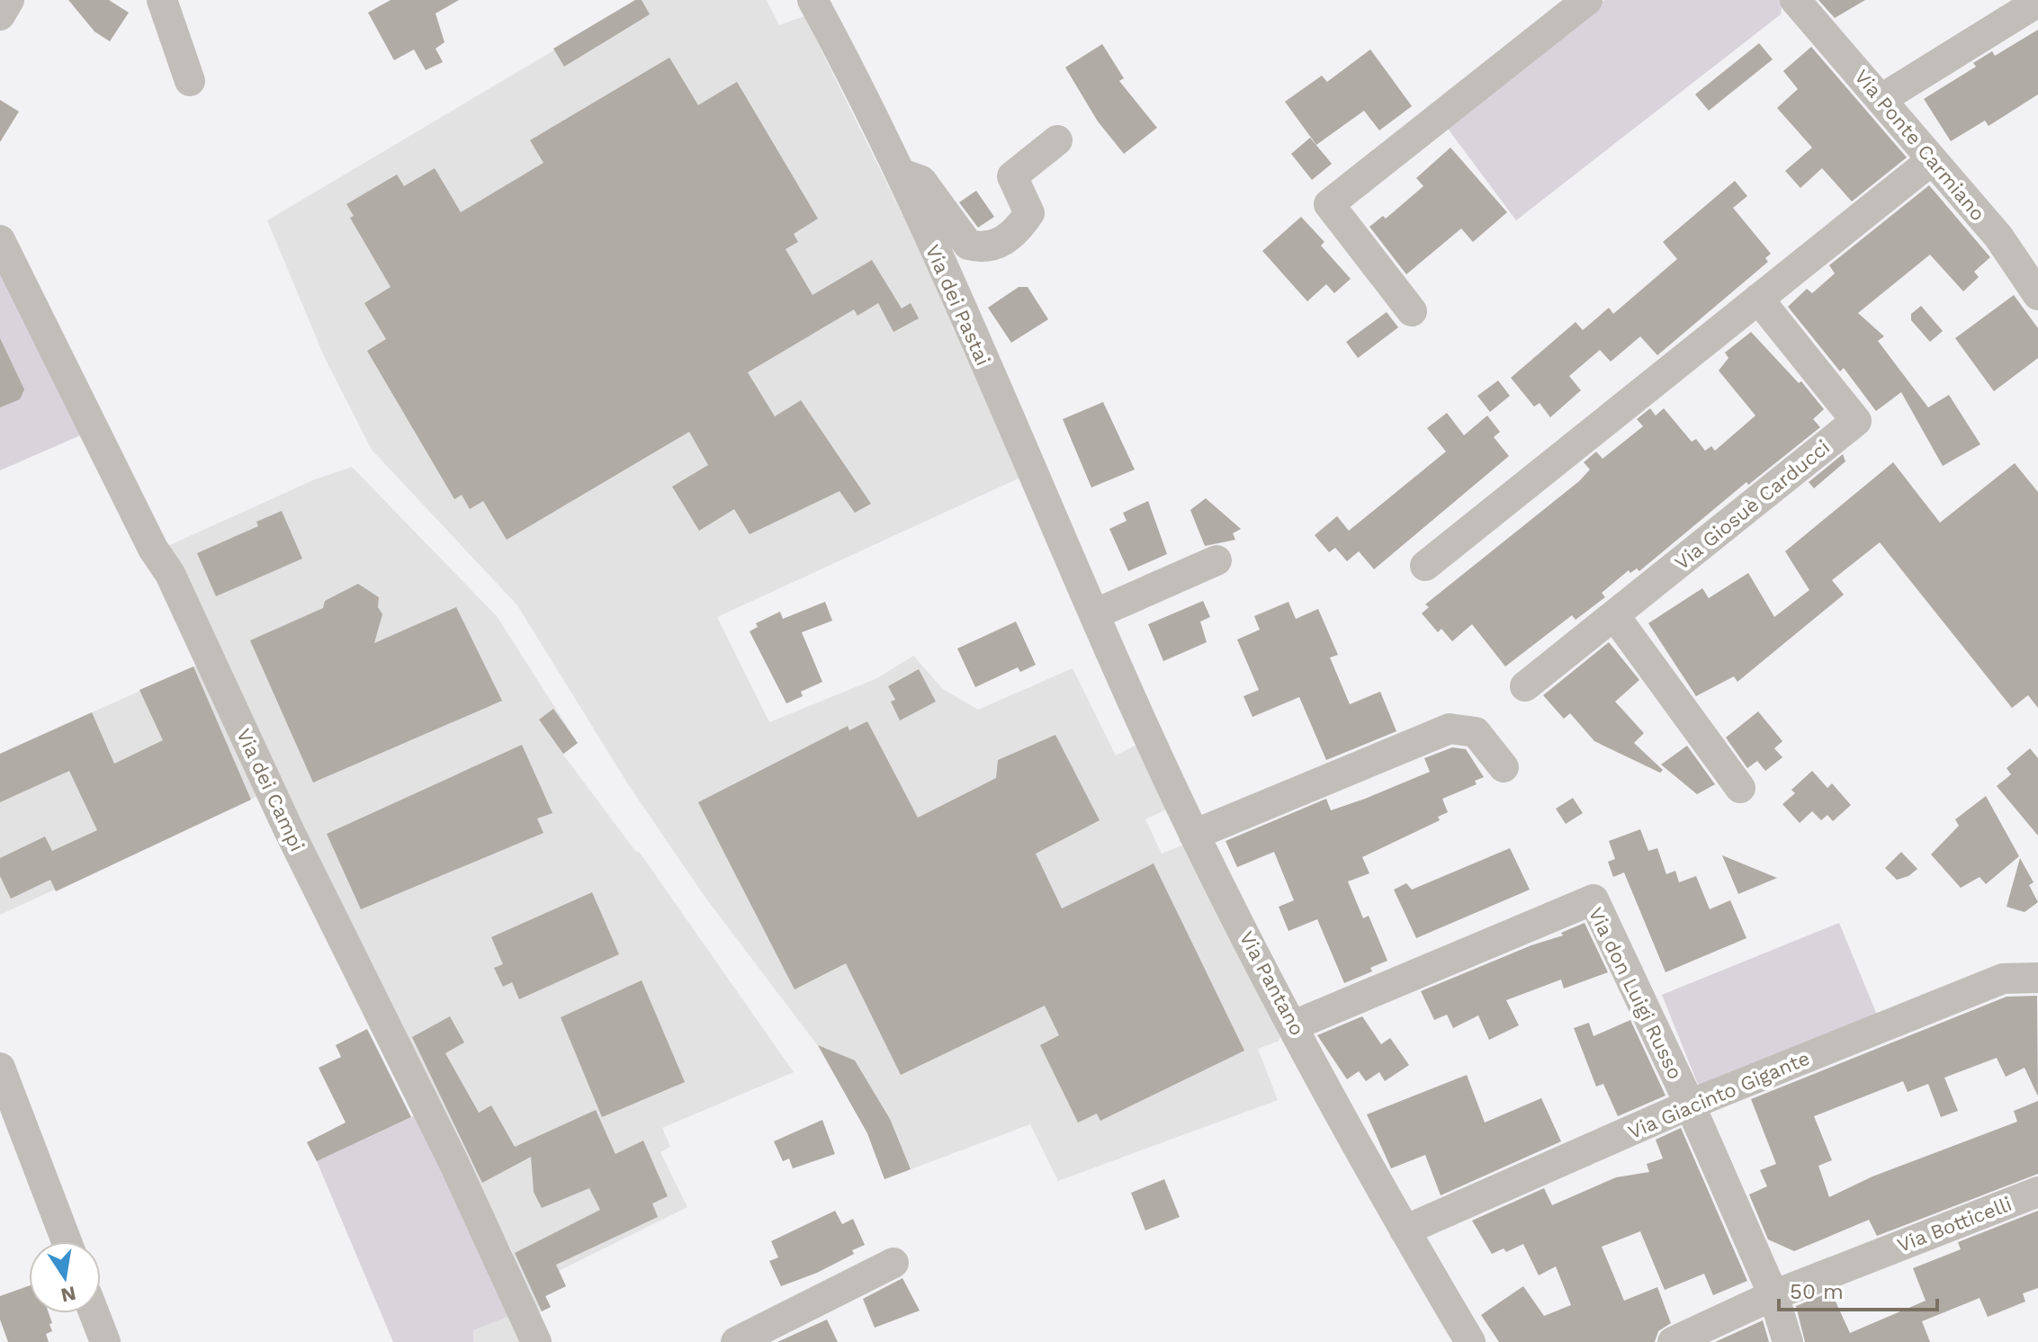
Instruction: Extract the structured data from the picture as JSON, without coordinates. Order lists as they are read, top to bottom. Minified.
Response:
{"streets":{"street":["Via Ponte Carmiano","Via dei Pastai","Via Giosuè Carducci","Via dei Campi","Via Pantano","Via don Luigi Russo","Via Giacinto Gigante","Via Botticelli"]},"crossings":[["Via dei Pastai","Via Pantano"],["Via Pantano","Via don Luigi Russo"],["Via Pantano","Via Giacinto Gigante"],["Via don Luigi Russo","Via Giacinto Gigante"],["Via don Luigi Russo","Via Botticelli"]],"scale_bar":"50 m","north":"bottom"}
